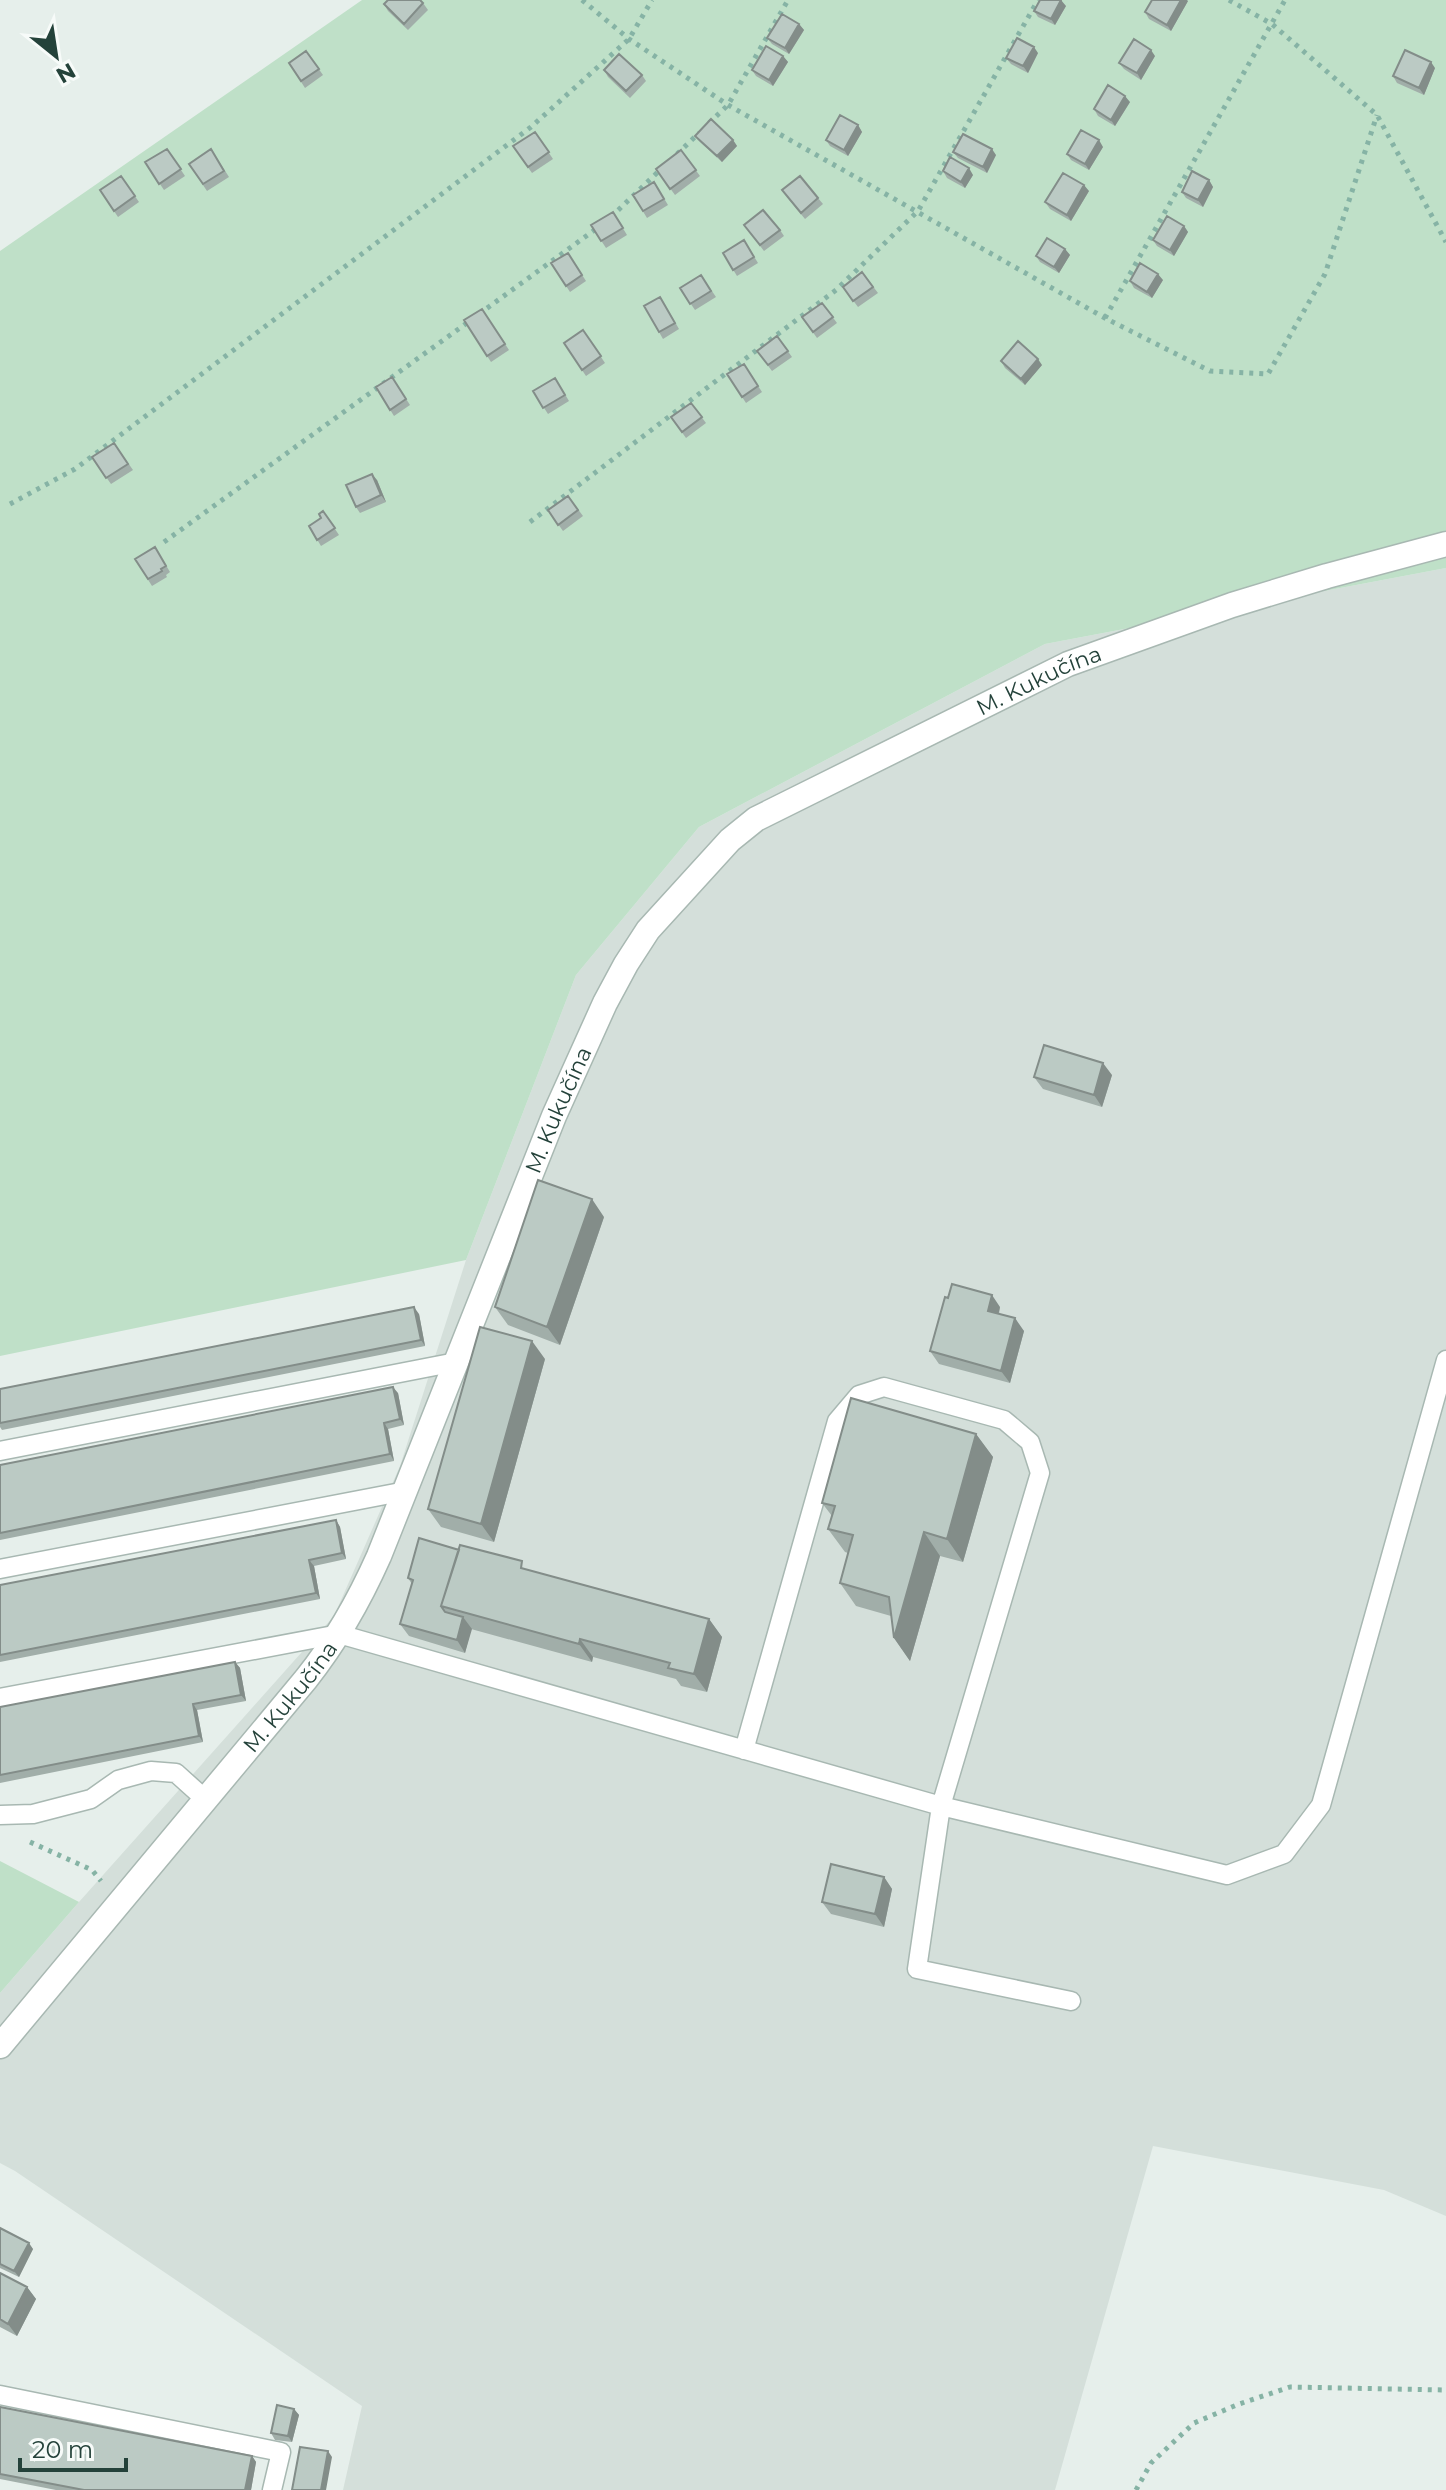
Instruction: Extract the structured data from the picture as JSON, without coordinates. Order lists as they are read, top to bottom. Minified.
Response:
{"streets":{"street":["M. Kukučína"]},"scale_bar":"20 m","north":"bottom right"}
